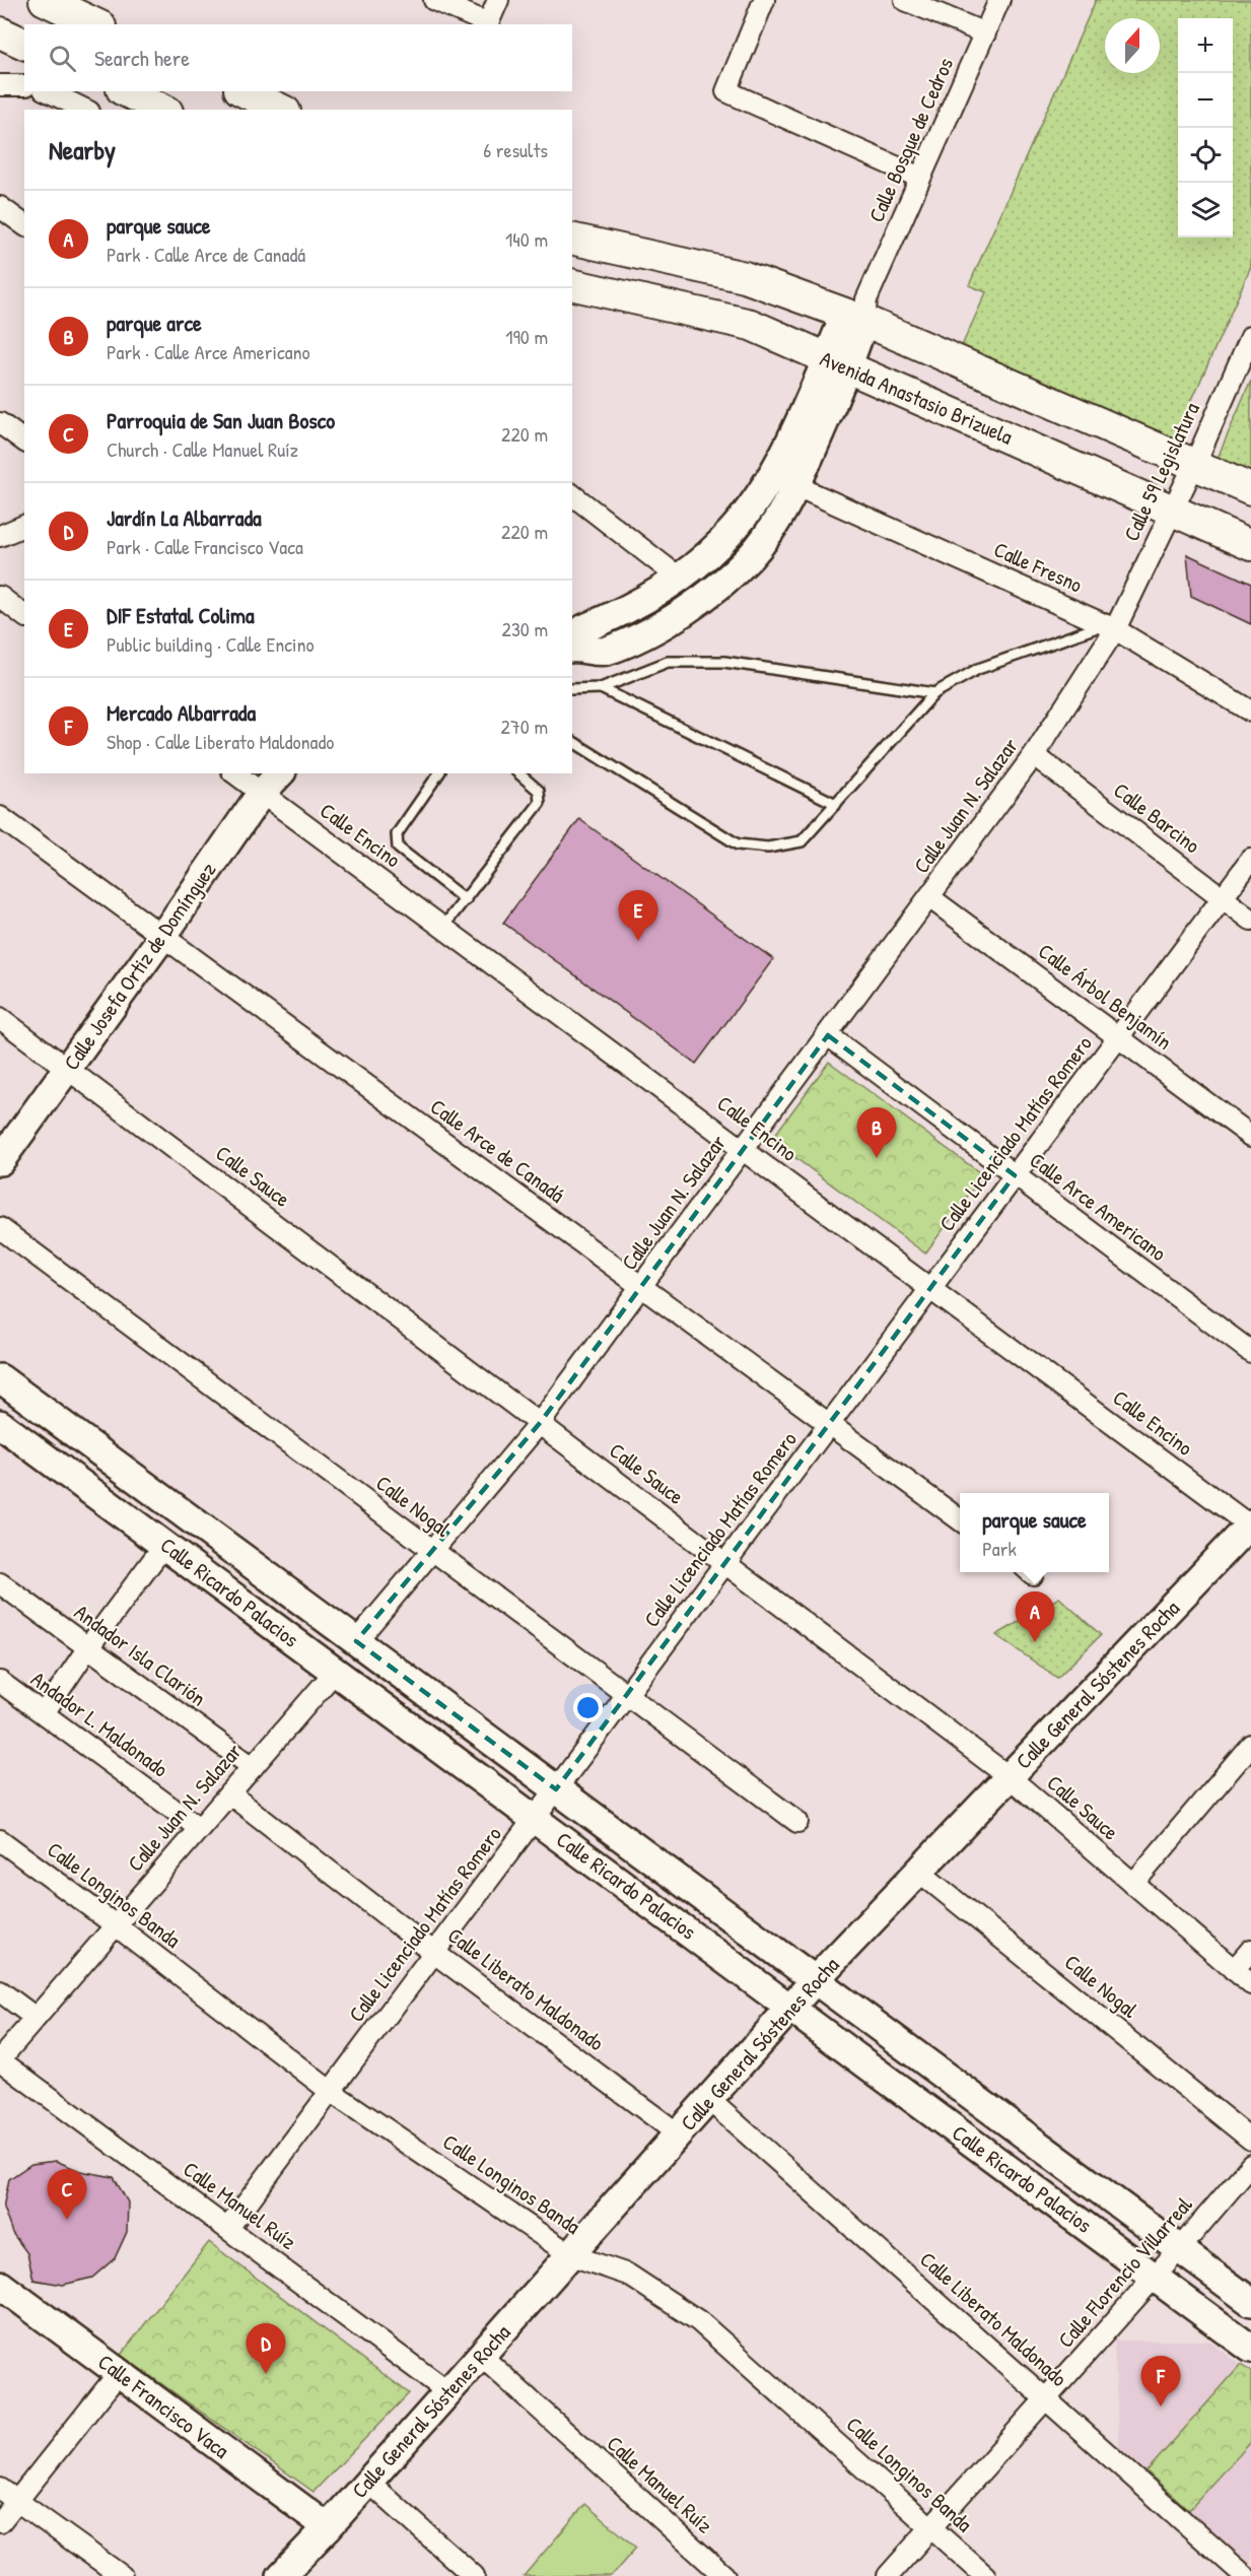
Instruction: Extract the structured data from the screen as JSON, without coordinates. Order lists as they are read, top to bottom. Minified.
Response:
{"streets":{"main road":["Avenida Anastasio Brizuela"],"street":["Calle Bosque de Cedros","Calle 59 Legislatura","Calle Fresno","Calle Juan N. Salazar","Calle Barcino","Calle Encino","Calle Josefa Ortiz de Domínguez","Calle Árbol Benjamín","Calle Licenciado Matías Romero","Calle Arce de Canadá","Calle Sauce","Calle Arce Americano","Calle Nogal","Calle Ricardo Palacios","Andador Isla Clarión","Calle General Sóstenes Rocha","Andador L. Maldonado","Calle Longinos Banda","Calle Liberato Maldonado","Calle Manuel Ruíz","Calle Florencio Villarreal","Calle Francisco Vaca"]},"crossings":[["Avenida Anastasio Brizuela","Calle 59 Legislatura"],["Calle 59 Legislatura","Calle Fresno"],["Calle 59 Legislatura","Calle Juan N. Salazar"],["Calle Fresno","Calle Juan N. Salazar"],["Calle Juan N. Salazar","Calle Barcino"],["Calle Juan N. Salazar","Calle Encino"],["Calle Juan N. Salazar","Calle Árbol Benjamín"],["Calle Juan N. Salazar","Calle Arce de Canadá"],["Calle Juan N. Salazar","Calle Sauce"],["Calle Juan N. Salazar","Calle Arce Americano"],["Calle Juan N. Salazar","Calle Nogal"],["Calle Juan N. Salazar","Calle Ricardo Palacios"],["Calle Juan N. Salazar","Andador Isla Clarión"],["Calle Juan N. Salazar","Andador L. Maldonado"],["Calle Juan N. Salazar","Calle Longinos Banda"],["Calle Juan N. Salazar","Calle Liberato Maldonado"],["Calle Juan N. Salazar","Calle Manuel Ruíz"],["Calle Barcino","Calle Licenciado Matías Romero"],["Calle Encino","Calle Josefa Ortiz de Domínguez"],["Calle Encino","Calle Licenciado Matías Romero"],["Calle Encino","Calle General Sóstenes Rocha"],["Calle Josefa Ortiz de Domínguez","Calle Arce de Canadá"],["Calle Josefa Ortiz de Domínguez","Calle Sauce"],["Calle Árbol Benjamín","Calle Licenciado Matías Romero"],["Calle Licenciado Matías Romero","Calle Arce de Canadá"],["Calle Licenciado Matías Romero","Calle Sauce"],["Calle Licenciado Matías Romero","Calle Arce Americano"],["Calle Licenciado Matías Romero","Calle Nogal"],["Calle Licenciado Matías Romero","Calle Ricardo Palacios"],["Calle Licenciado Matías Romero","Calle Longinos Banda"],["Calle Licenciado Matías Romero","Calle Liberato Maldonado"],["Calle Licenciado Matías Romero","Calle Manuel Ruíz"],["Calle Sauce","Calle General Sóstenes Rocha"],["Calle Nogal","Calle General Sóstenes Rocha"],["Calle Ricardo Palacios","Calle General Sóstenes Rocha"],["Calle Ricardo Palacios","Calle Florencio Villarreal"],["Calle General Sóstenes Rocha","Calle Longinos Banda"],["Calle General Sóstenes Rocha","Calle Liberato Maldonado"],["Calle General Sóstenes Rocha","Calle Manuel Ruíz"],["Calle General Sóstenes Rocha","Calle Francisco Vaca"],["Calle Longinos Banda","Calle Florencio Villarreal"],["Calle Liberato Maldonado","Calle Florencio Villarreal"]],"north":"top","page":{"map_buttons":["+","−"],"search":"Search here","heading":["Nearby","6 results"],"list":[{"mark":"A","name":"parque sauce","note":"Park · Calle Arce de Canadá","value":"140 m"},{"mark":"B","name":"parque arce","note":"Park · Calle Arce Americano","value":"190 m"},{"mark":"C","name":"Parroquia de San Juan Bosco","note":"Church · Calle Manuel Ruíz","value":"220 m"},{"mark":"D","name":"Jardín La Albarrada","note":"Park · Calle Francisco Vaca","value":"220 m"},{"mark":"E","name":"DIF Estatal Colima","note":"Public building · Calle Encino","value":"230 m"},{"mark":"F","name":"Mercado Albarrada","note":"Shop · Calle Liberato Maldonado","value":"270 m"}],"pins":["E","B","A","C","D","F"],"popup":["parque sauce","Park"]}}
